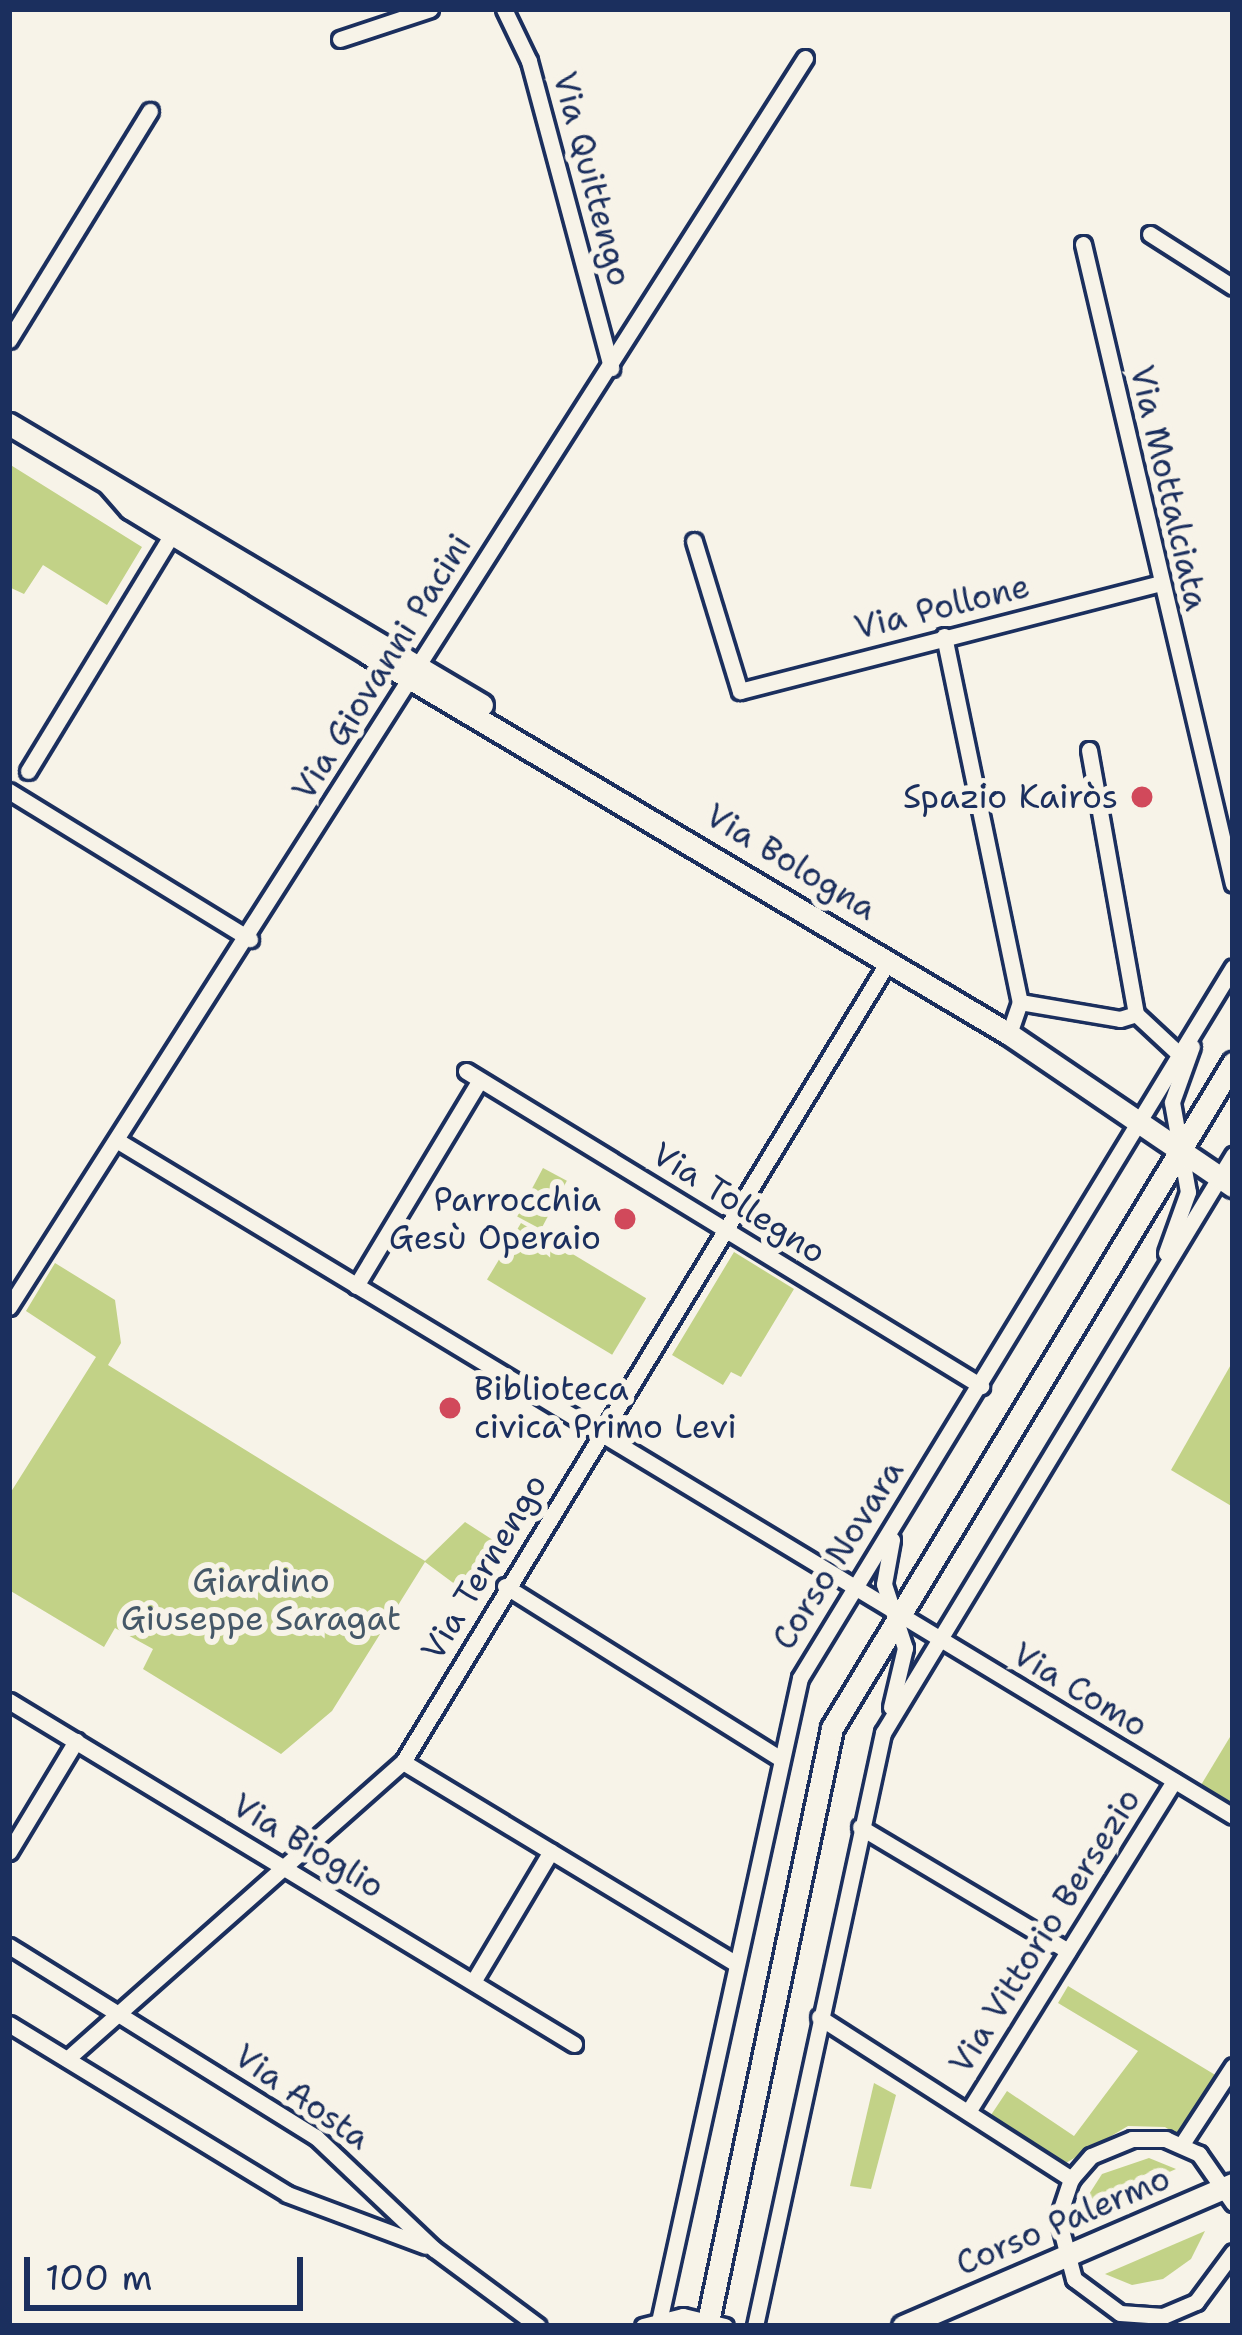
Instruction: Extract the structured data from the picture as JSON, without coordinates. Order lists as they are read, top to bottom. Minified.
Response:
{"streets":{"main road":["Via Bologna","Corso Palermo"],"street":["Via Quittengo","Via Mottalciata","Via Pollone","Via Giovanni Pacini","Via Tollegno","Corso Novara","Via Ternengo","Via Como","Via Bioglio","Via Vittorio Bersezio","Via Aosta"]},"crossings":[["Via Quittengo","Via Giovanni Pacini"],["Via Mottalciata","Via Pollone"],["Via Giovanni Pacini","Via Bologna"],["Via Giovanni Pacini","Via Como"],["Via Bologna","Corso Novara"],["Via Bologna","Via Ternengo"],["Via Tollegno","Corso Novara"],["Via Tollegno","Via Ternengo"],["Via Tollegno","Via Como"],["Corso Novara","Via Como"],["Via Ternengo","Via Como"],["Via Ternengo","Via Bioglio"],["Via Ternengo","Via Aosta"],["Via Como","Via Vittorio Bersezio"]],"parks":["Giardino Giuseppe Saragat"],"places":["Spazio Kairòs","Parrocchia Gesù Operaio","Biblioteca civica Primo Levi"],"scale_bar":"100 m"}
